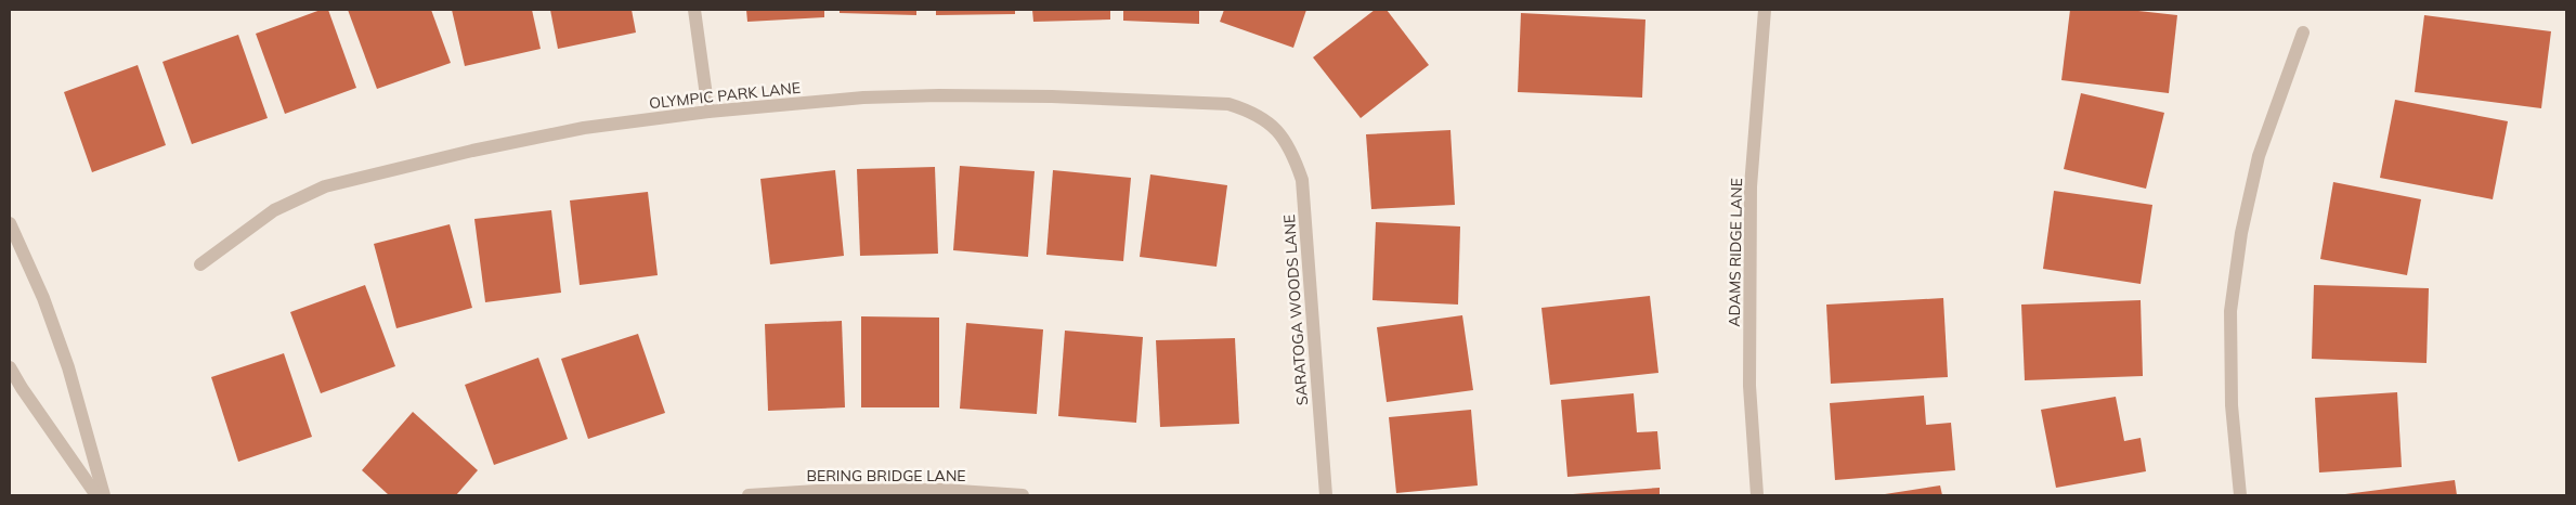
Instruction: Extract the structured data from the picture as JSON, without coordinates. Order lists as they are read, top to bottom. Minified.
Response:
{"streets":{"street":["OLYMPIC PARK LANE","ADAMS RIDGE LANE","SARATOGA WOODS LANE","BERING BRIDGE LANE"]},"crossings":[["OLYMPIC PARK LANE","SARATOGA WOODS LANE"]]}
